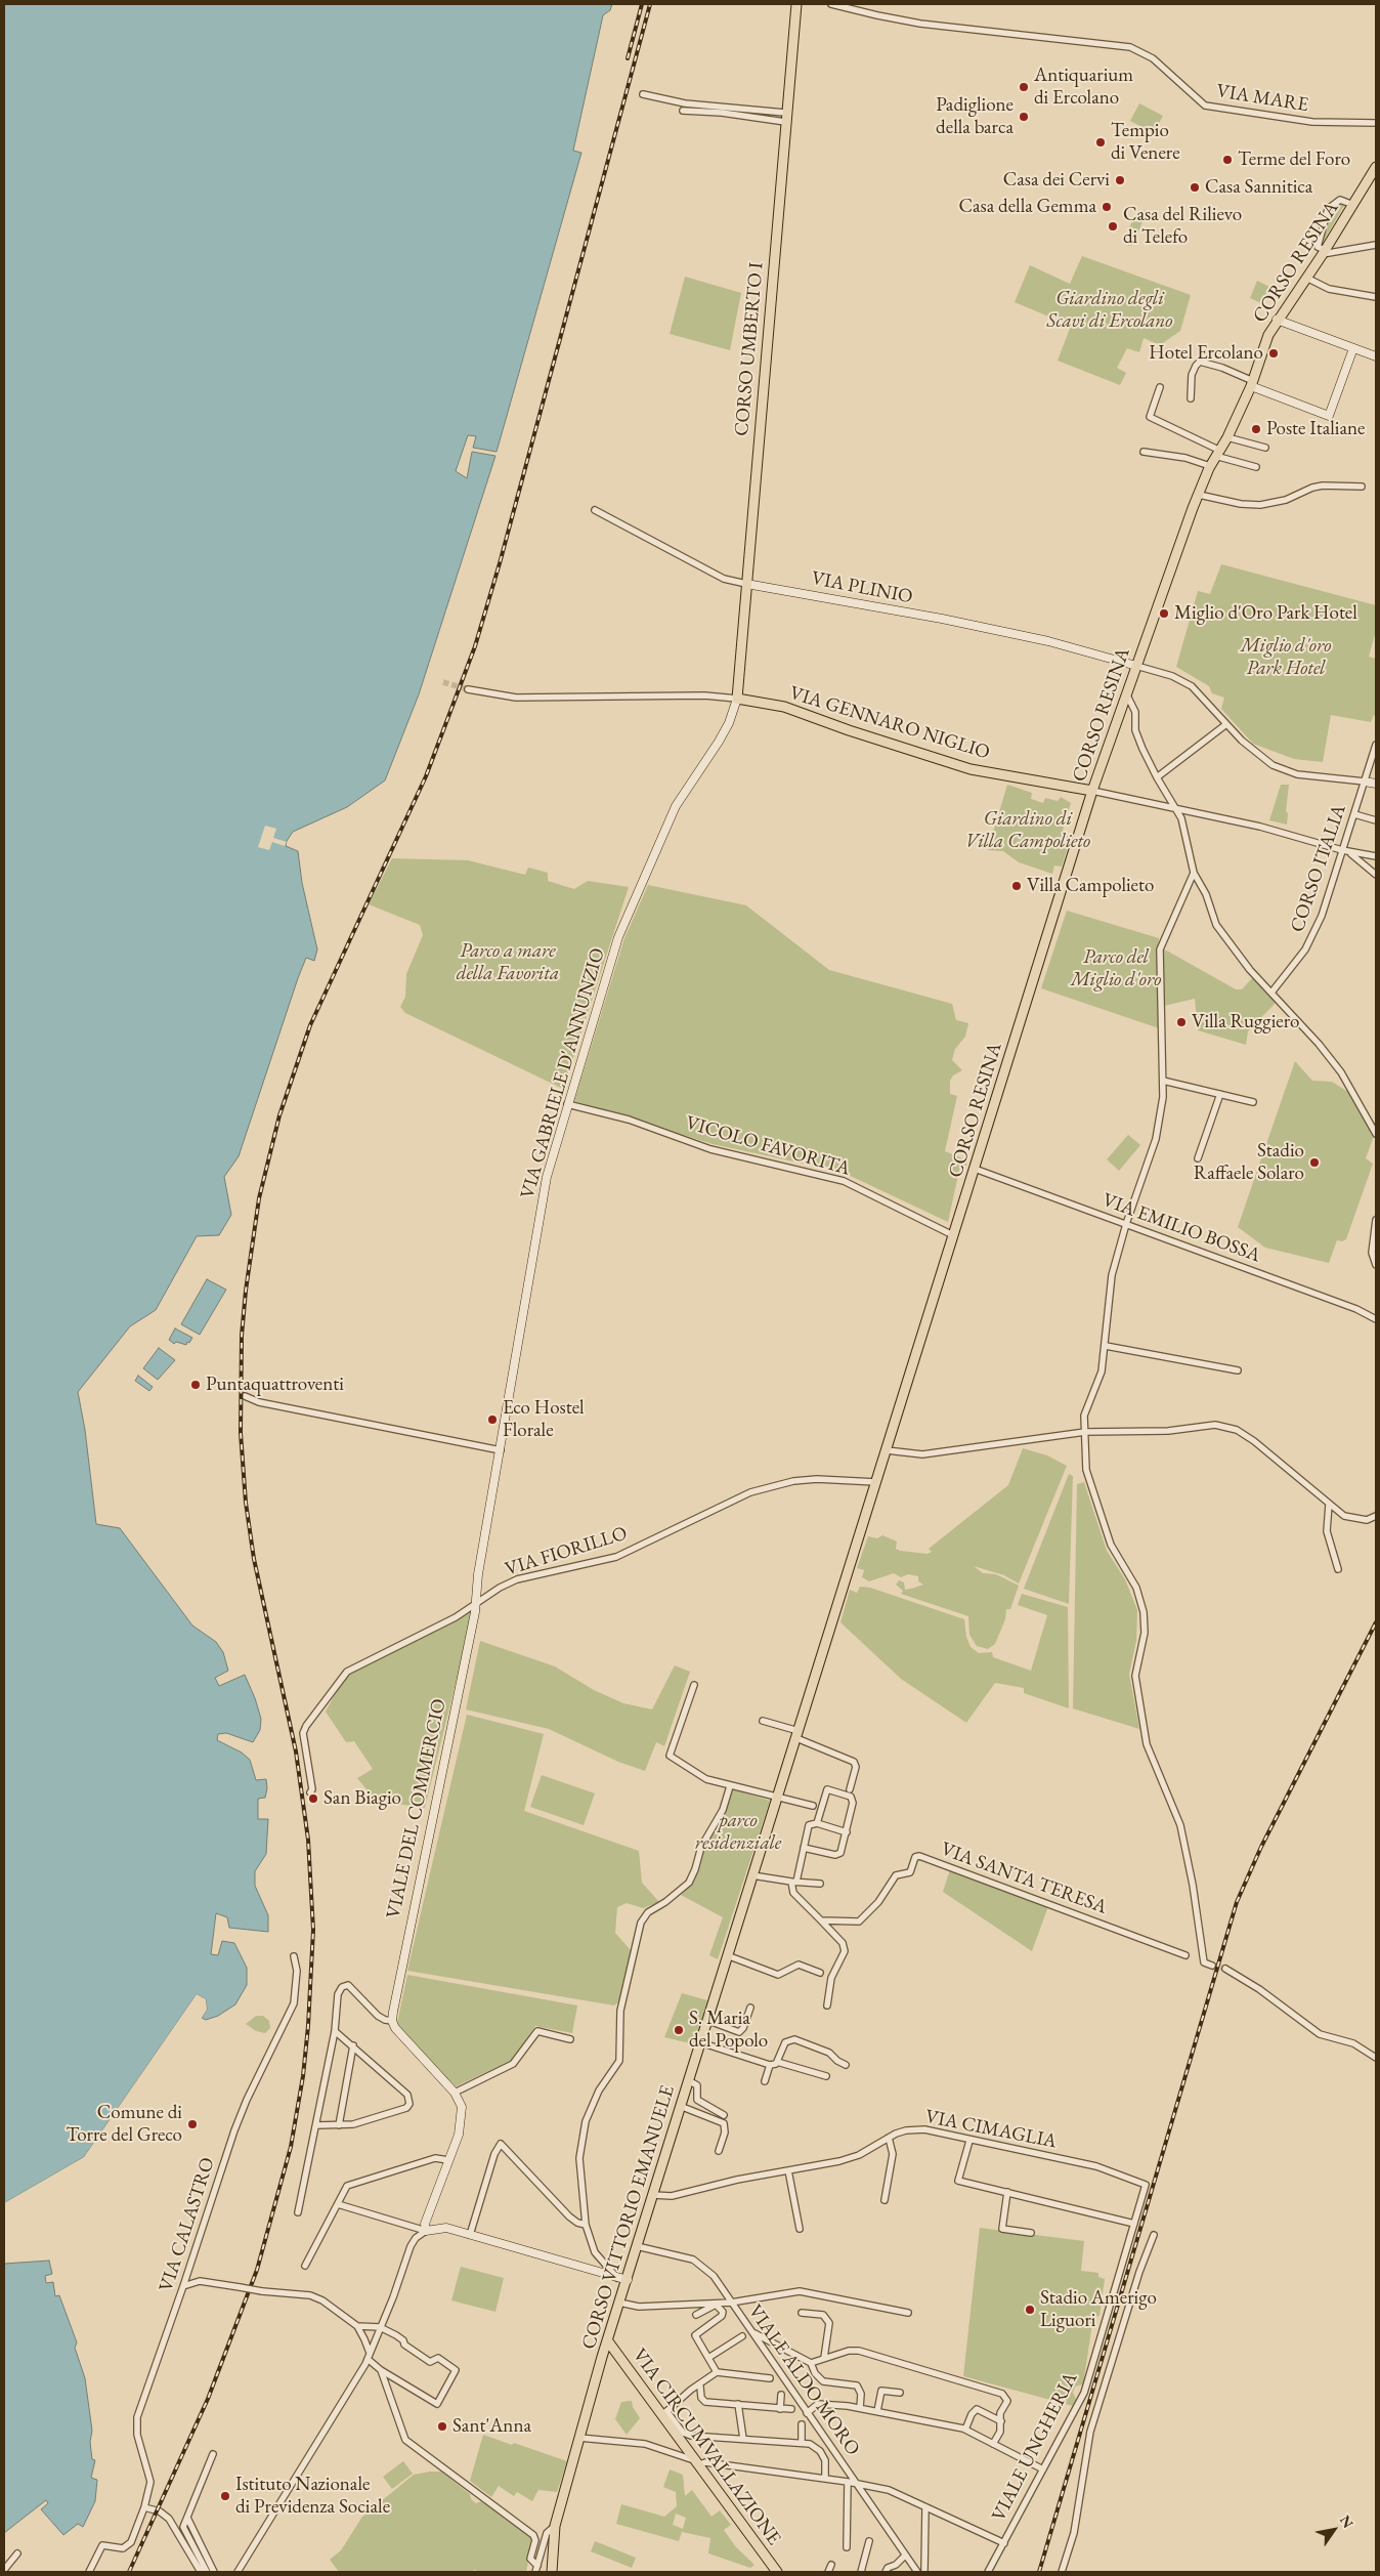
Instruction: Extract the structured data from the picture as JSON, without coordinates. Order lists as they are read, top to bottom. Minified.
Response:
{"streets":{"main road":["CORSO RESINA","CORSO UMBERTO I","VIA GENNARO NIGLIO","CORSO VITTORIO EMANUELE","VIA CIRCUMVALLAZIONE"],"street":["VIA MARE","VIA PLINIO","CORSO ITALIA","VIA GABRIELE D'ANNUNZIO","VICOLO FAVORITA","VIA EMILIO BOSSA","VIA FIORILLO","VIALE DEL COMMERCIO","VIA SANTA TERESA","VIA CIMAGLIA","VIA CALASTRO","VIALE ALDO MORO","VIALE UNGHERIA"]},"crossings":[["CORSO RESINA","VIA PLINIO"],["CORSO RESINA","VIA GENNARO NIGLIO"],["CORSO RESINA","VICOLO FAVORITA"],["CORSO RESINA","VIA EMILIO BOSSA"],["CORSO RESINA","VIA FIORILLO"],["CORSO RESINA","CORSO VITTORIO EMANUELE"],["CORSO UMBERTO I","VIA PLINIO"],["CORSO UMBERTO I","VIA GENNARO NIGLIO"],["CORSO UMBERTO I","VIA GABRIELE D'ANNUNZIO"],["VIA GENNARO NIGLIO","VIA GABRIELE D'ANNUNZIO"],["VIA GABRIELE D'ANNUNZIO","VICOLO FAVORITA"],["VIA GABRIELE D'ANNUNZIO","VIA FIORILLO"],["VIA GABRIELE D'ANNUNZIO","VIALE DEL COMMERCIO"],["VIA FIORILLO","VIALE DEL COMMERCIO"],["VIA FIORILLO","CORSO VITTORIO EMANUELE"],["VIA CIMAGLIA","CORSO VITTORIO EMANUELE"],["VIA CIMAGLIA","VIALE UNGHERIA"],["CORSO VITTORIO EMANUELE","VIALE ALDO MORO"],["CORSO VITTORIO EMANUELE","VIA CIRCUMVALLAZIONE"]],"parks":["Giardino degli Scavi di Ercolano","Miglio d'oro Park Hotel","Giardino di Villa Campolieto","Parco a mare della Favorita","Parco del Miglio d'oro","parco residenziale"],"places":["Antiquarium di Ercolano","Padiglione della barca","Tempio di Venere","Terme del Foro","Casa dei Cervi","Casa Sannitica","Casa della Gemma","Casa del Rilievo di Telefo","Hotel Ercolano","Poste Italiane","Miglio d'Oro Park Hotel","Villa Campolieto","Villa Ruggiero","Stadio Raffaele Solaro","Puntaquattroventi","Eco Hostel Florale","San Biagio","S. Maria del Popolo","Comune di Torre del Greco","Stadio Amerigo Liguori","Sant'Anna","Istituto Nazionale di Previdenza Sociale"],"north":"top right"}
